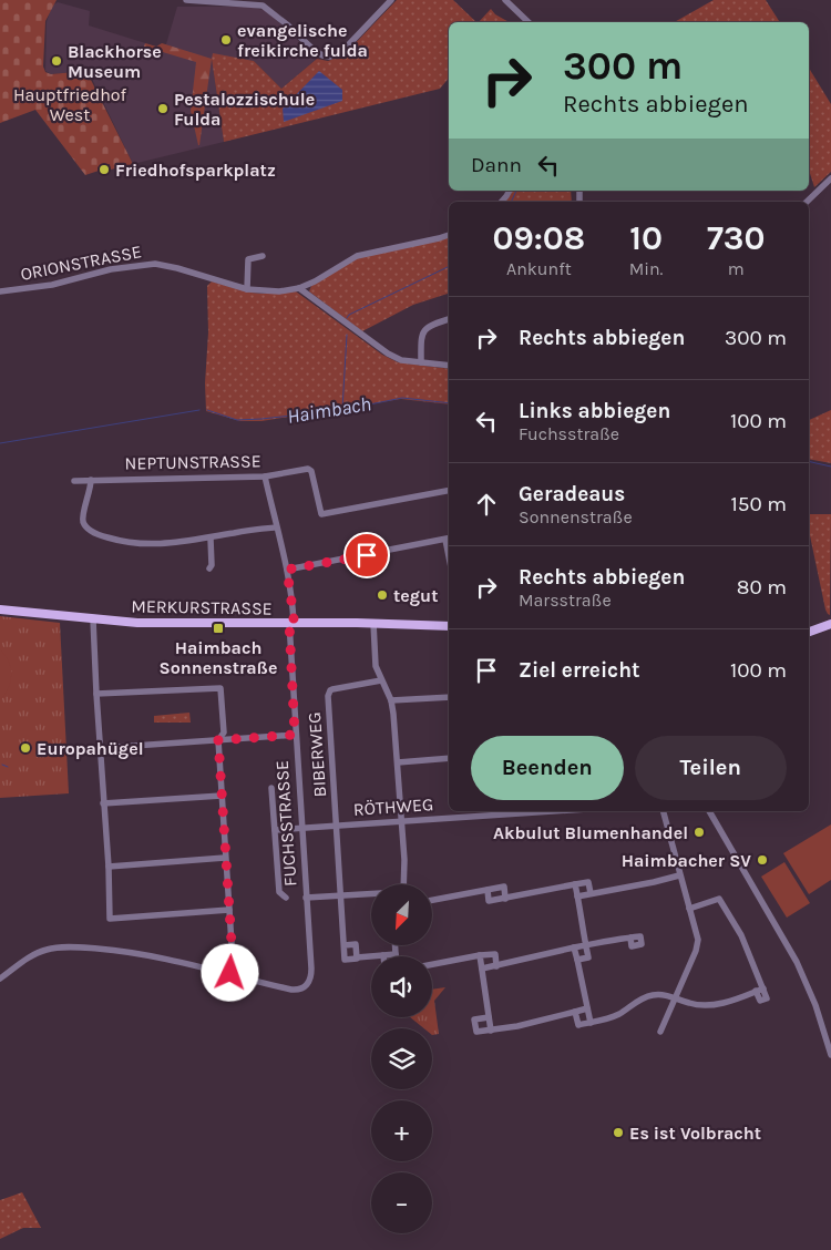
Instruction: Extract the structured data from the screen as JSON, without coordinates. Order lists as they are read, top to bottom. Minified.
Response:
{"streets":{"main road":["MERKURSTRASSE"],"street":["ORIONSTRASSE","NEPTUNSTRASSE","BIBERWEG","RÖTHWEG","FUCHSSTRASSE"]},"crossings":[["NEPTUNSTRASSE","FUCHSSTRASSE"],["MERKURSTRASSE","FUCHSSTRASSE"],["BIBERWEG","RÖTHWEG"],["RÖTHWEG","FUCHSSTRASSE"]],"water":["Haimbach"],"parks":["Hauptfriedhof West"],"places":{"other":["evangelische freikirche fulda","Blackhorse Museum","Pestalozzischule Fulda","Friedhofsparkplatz","tegut","Europahügel","Akbulut Blumenhandel","Haimbacher SV","Es ist Volbracht"],"transit":["Haimbach Sonnenstraße"]},"north":"bottom left","page":{"turn":["300 m","Rechts abbiegen"],"then":"Dann","eta":["09:08","Ankunft","10","Min.","730","m"],"list":[{"name":"Rechts abbiegen","value":"300 m"},{"name":"Links abbiegen","note":"Fuchsstraße","value":"100 m"},{"name":"Geradeaus","note":"Sonnenstraße","value":"150 m"},{"name":"Rechts abbiegen","note":"Marsstraße","value":"80 m"},{"name":"Ziel erreicht","value":"100 m"}],"buttons":["Beenden","Teilen"],"map_buttons":["+","−"]}}
